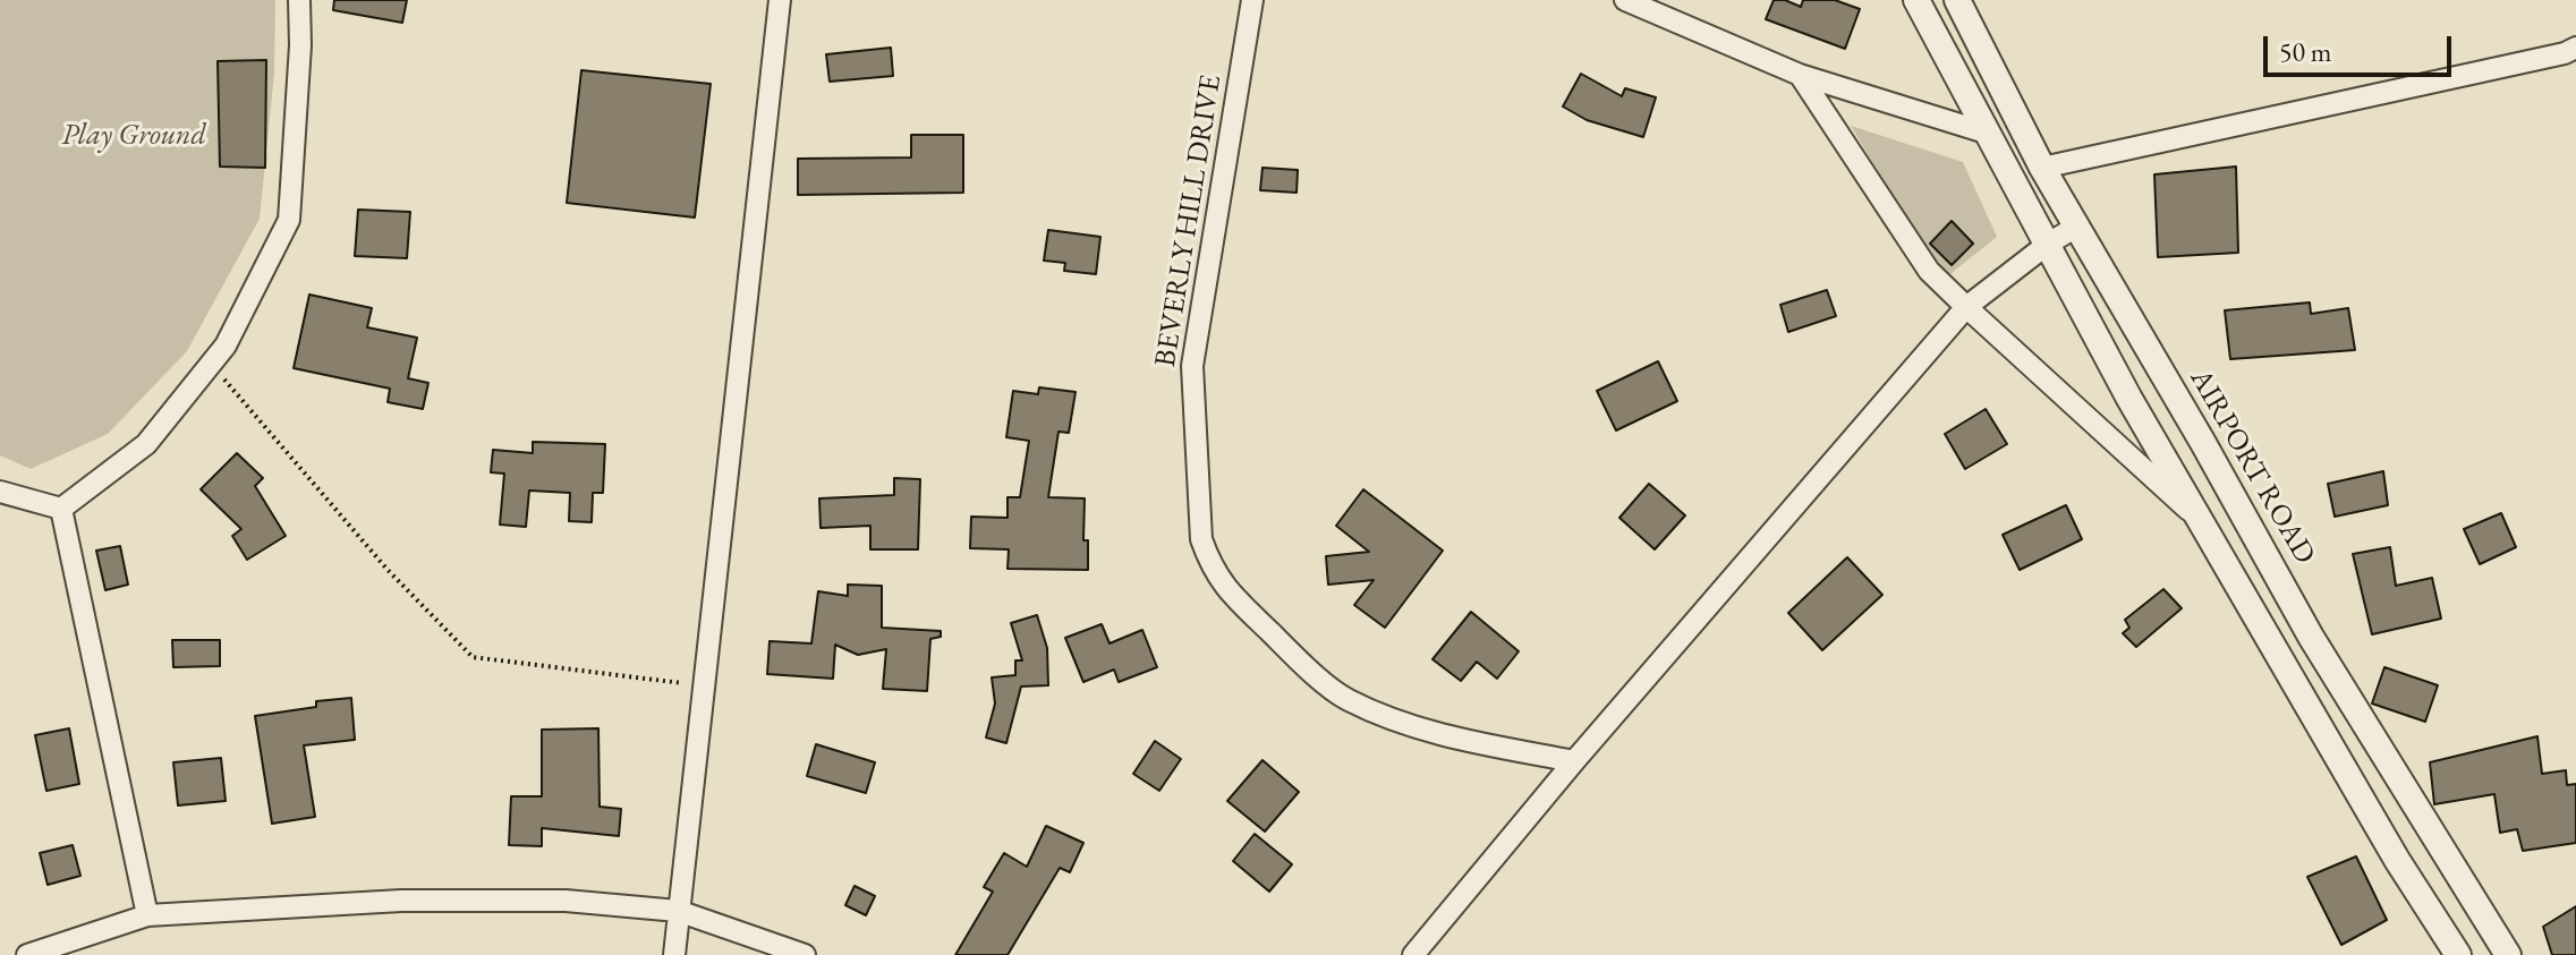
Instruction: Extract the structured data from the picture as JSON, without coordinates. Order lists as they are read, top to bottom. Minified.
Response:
{"streets":{"street":["BEVERLY HILL DRIVE","AIRPORT ROAD"]},"parks":["Play Ground"],"scale_bar":"50 m"}
